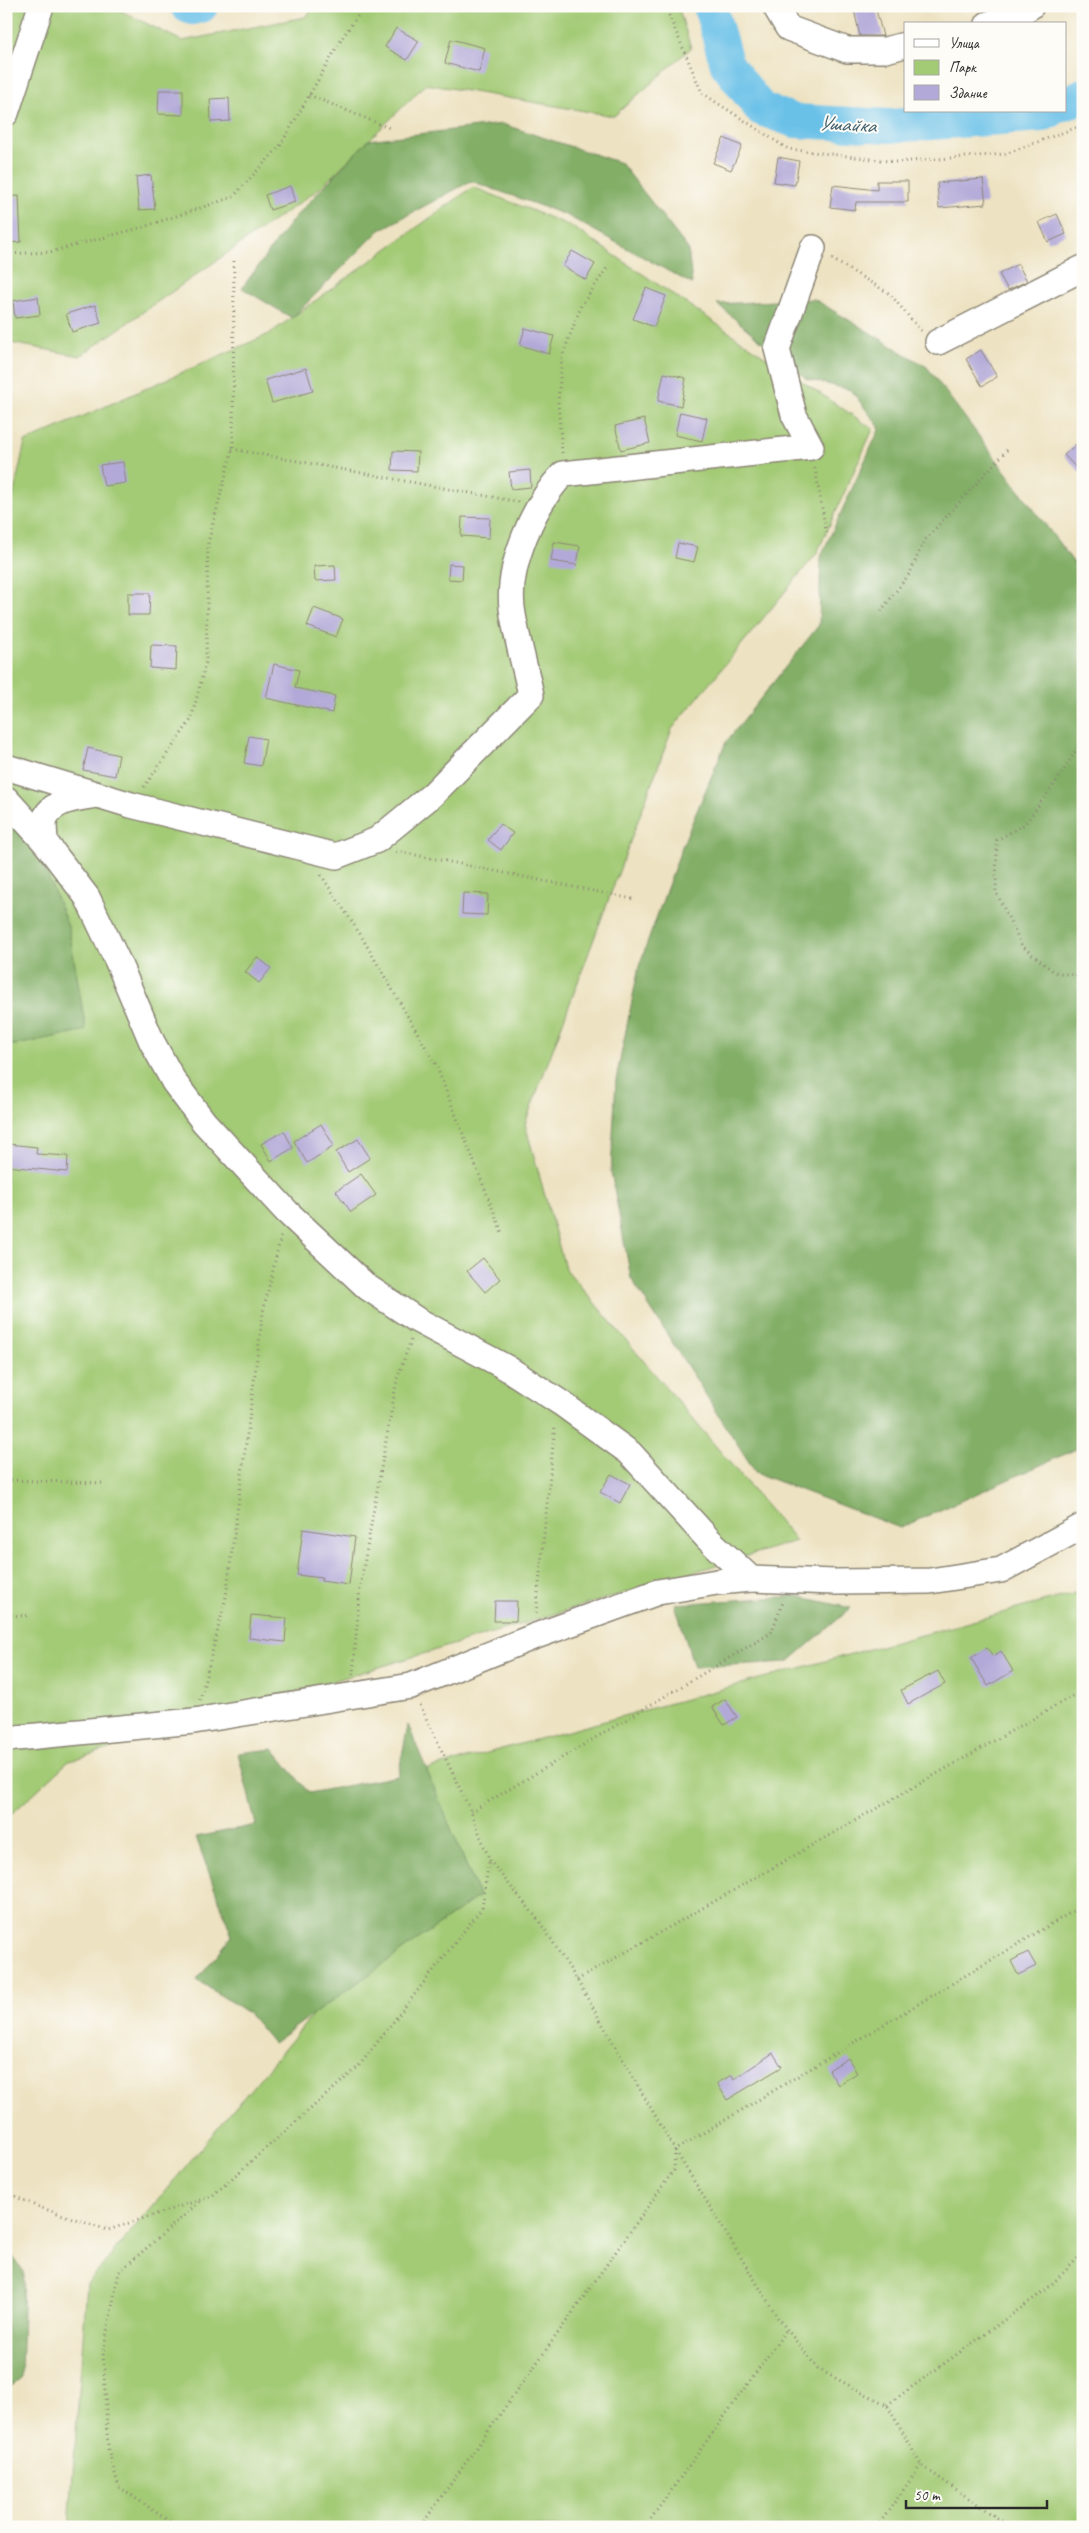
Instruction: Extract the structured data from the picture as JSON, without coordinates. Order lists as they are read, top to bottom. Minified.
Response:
{"water":["Ушайка"],"legend":["Улица","Парк","Здание"],"scale_bar":"50 m"}
